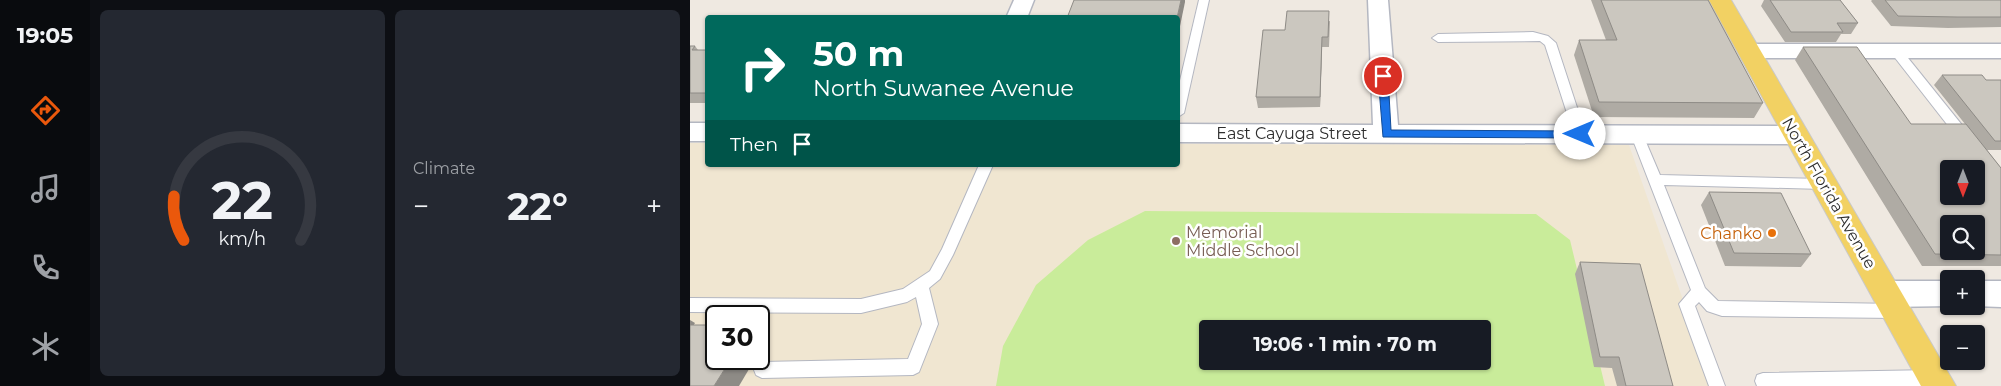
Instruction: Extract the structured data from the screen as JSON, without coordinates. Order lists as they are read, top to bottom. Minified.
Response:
{"streets":{"main road":["North Florida Avenue"],"street":["East Cayuga Street"]},"crossings":[["East Cayuga Street","North Florida Avenue"]],"places":["Chanko","Memorial Middle School"],"north":"bottom","page":{"tabs":"19:05","tile":"Climate","turn":["50 m","North Suwanee Avenue"],"then":"Then","map_buttons":["+","−"],"heat":["−","22°","+"],"limit":"30","trip":"19:06 · 1 min · 70 m","gauge":["22","km/h"]}}
